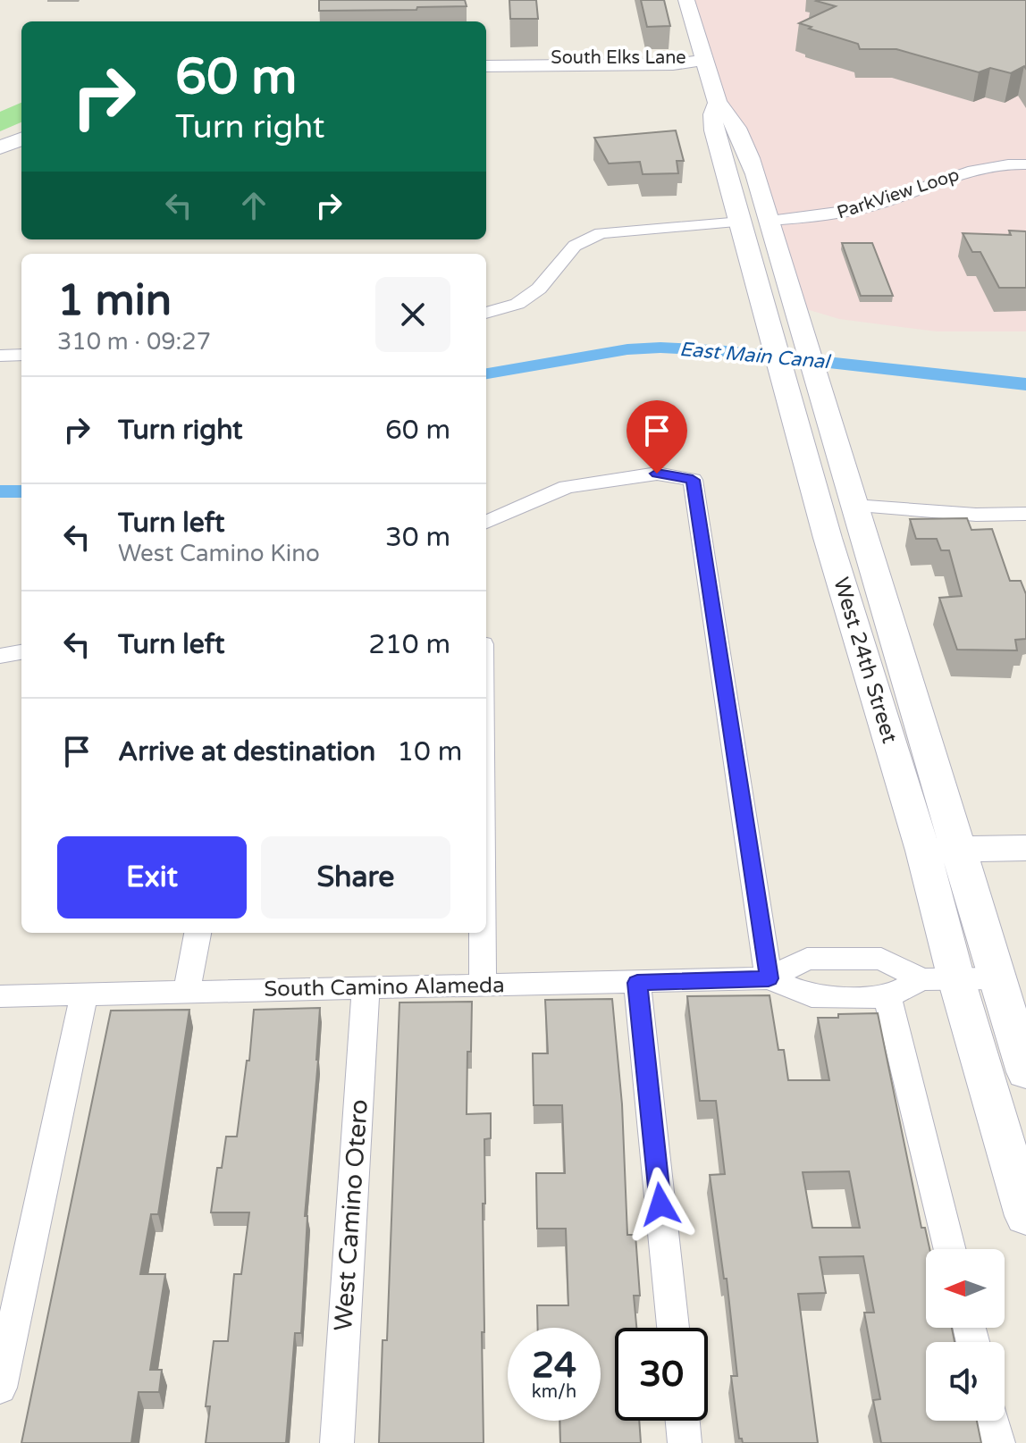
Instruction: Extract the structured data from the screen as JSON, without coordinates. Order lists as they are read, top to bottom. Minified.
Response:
{"streets":{"main road":["South Elks Lane","West 24th Street"],"street":["ParkView Loop","South Camino Alameda","West Camino Otero"]},"crossings":[["South Elks Lane","West 24th Street"],["ParkView Loop","West 24th Street"],["West 24th Street","South Camino Alameda"],["South Camino Alameda","West Camino Otero"]],"water":["East Main Canal"],"north":"left","page":{"turn":["60 m","Turn right"],"heading":["1 min","310 m · 09:27"],"list":[{"name":"Turn right","value":"60 m"},{"name":"Turn left","note":"West Camino Kino","value":"30 m"},{"name":"Turn left","value":"210 m"},{"name":"Arrive at destination","value":"10 m"}],"buttons":["Exit","Share"],"speed":"24 km/h","limit":"30"}}
